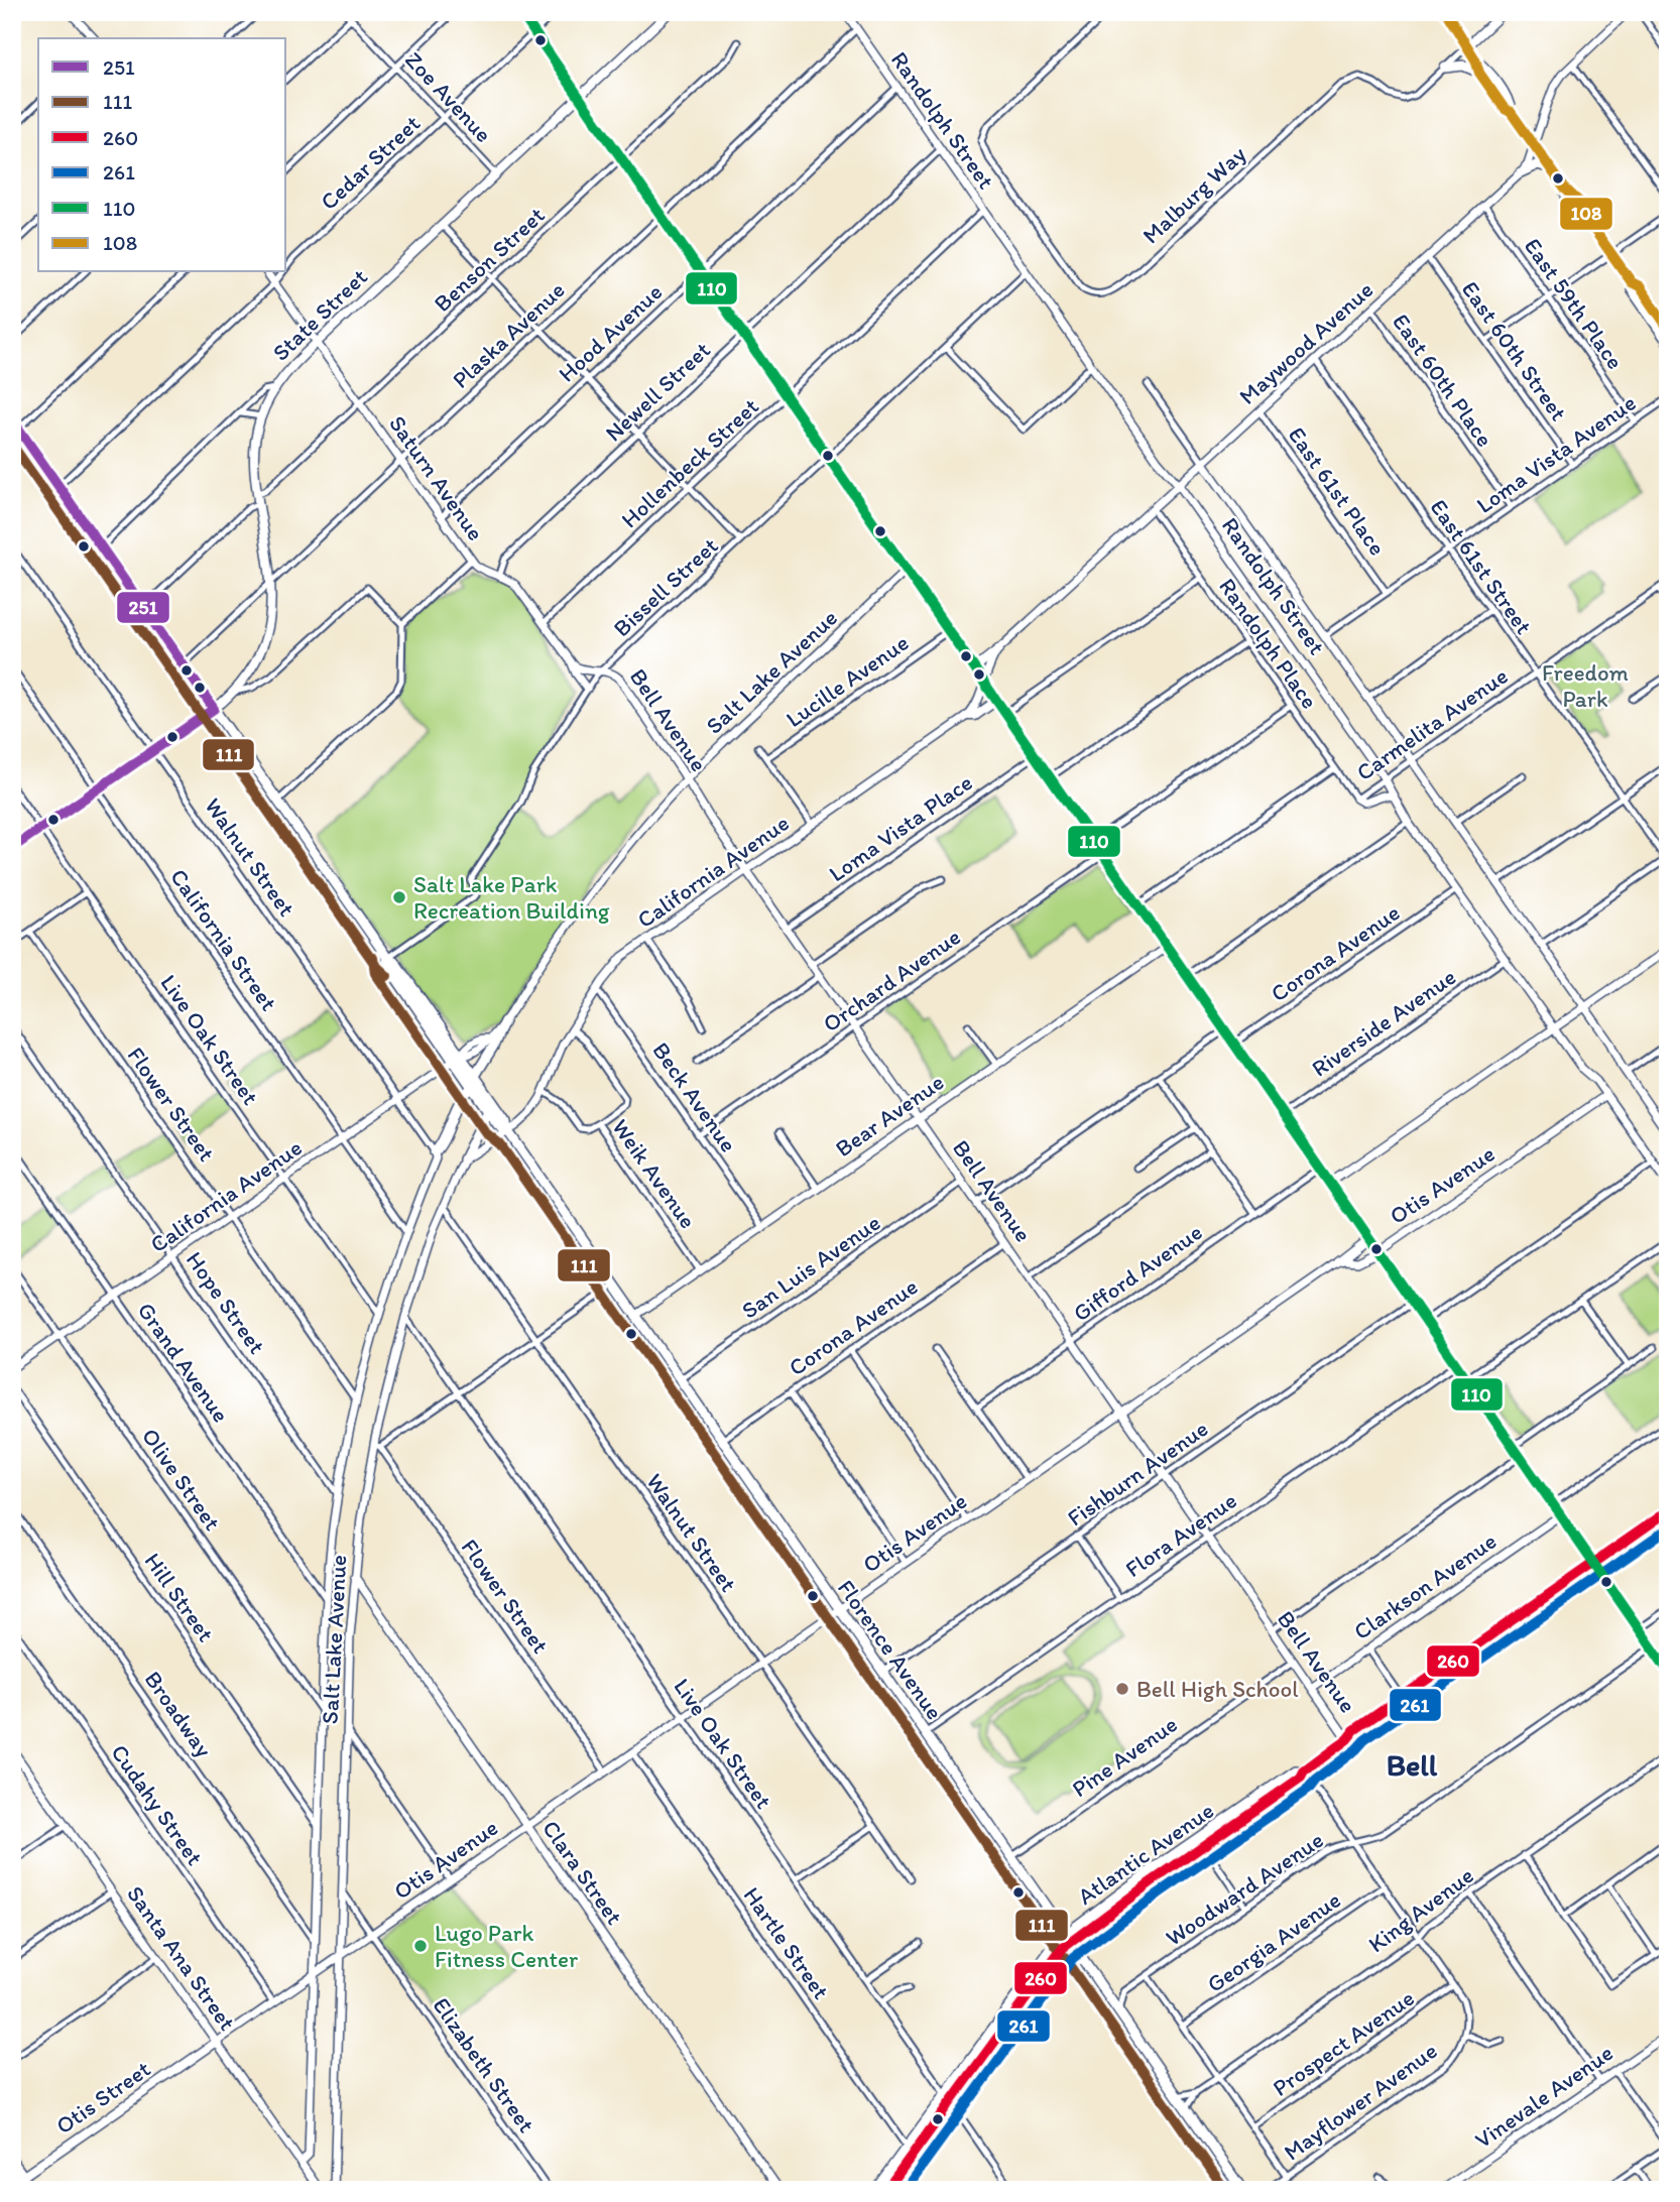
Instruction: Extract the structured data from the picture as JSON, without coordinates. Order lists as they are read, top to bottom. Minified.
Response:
{"streets":{"main road":["State Street","Florence Avenue","Atlantic Avenue","Otis Street"],"street":["Zoe Avenue","Randolph Street","Cedar Street","Malburg Way","Benson Street","East 59th Place","Hood Avenue","Plaska Avenue","Maywood Avenue","East 60th Street","East 60th Place","Newell Street","Loma Vista Avenue","Hollenbeck Street","Saturn Avenue","East 61st Place","East 61st Street","Bissell Street","Randolph Place","Salt Lake Avenue","Lucille Avenue","Bell Avenue","Carmelita Avenue","Loma Vista Place","Walnut Street","California Avenue","California Street","Corona Avenue","Orchard Avenue","Riverside Avenue","Live Oak Street","Beck Avenue","Flower Street","Bear Avenue","Weik Avenue","Otis Avenue","San Luis Avenue","Gifford Avenue","Hope Street","Grand Avenue","Fishburn Avenue","Olive Street","Flora Avenue","Clarkson Avenue","Hill Street","Broadway","Pine Avenue","Cudahy Street","Clara Street","Woodward Avenue","King Avenue","Georgia Avenue","Hartle Street","Santa Ana Street","Prospect Avenue","Elizabeth Street","Vinevale Avenue","Mayflower Avenue"]},"crossings":[["Zoe Avenue","Cedar Street"],["Zoe Avenue","State Street"],["Randolph Street","Hood Avenue"],["Randolph Street","Plaska Avenue"],["Randolph Street","Maywood Avenue"],["Randolph Street","Newell Street"],["Randolph Street","Loma Vista Avenue"],["Randolph Street","Hollenbeck Street"],["Randolph Street","Bissell Street"],["Randolph Street","Carmelita Avenue"],["Randolph Street","Corona Avenue"],["Randolph Street","Riverside Avenue"],["Randolph Street","Otis Avenue"],["Cedar Street","Saturn Avenue"],["Benson Street","State Street"],["Benson Street","Saturn Avenue"],["East 59th Place","Maywood Avenue"],["East 59th Place","Loma Vista Avenue"],["State Street","Plaska Avenue"],["State Street","Saturn Avenue"],["State Street","Walnut Street"],["State Street","California Street"],["State Street","Live Oak Street"],["Hood Avenue","Saturn Avenue"],["Plaska Avenue","Saturn Avenue"],["Maywood Avenue","East 60th Street"],["Maywood Avenue","East 60th Place"],["Maywood Avenue","East 61st Place"],["Maywood Avenue","East 61st Street"],["Maywood Avenue","Randolph Place"],["Maywood Avenue","California Avenue"],["East 60th Street","Loma Vista Avenue"],["East 60th Place","Loma Vista Avenue"],["Newell Street","Saturn Avenue"],["Loma Vista Avenue","East 61st Place"],["Loma Vista Avenue","East 61st Street"],["Hollenbeck Street","Saturn Avenue"],["Saturn Avenue","Bissell Street"],["East 61st Street","Carmelita Avenue"],["Bissell Street","Bell Avenue"],["Randolph Place","Carmelita Avenue"],["Salt Lake Avenue","Bell Avenue"],["Salt Lake Avenue","Walnut Street"],["Salt Lake Avenue","California Avenue"],["Salt Lake Avenue","California Street"],["Salt Lake Avenue","Live Oak Street"],["Salt Lake Avenue","Flower Street"],["Salt Lake Avenue","Otis Avenue"],["Salt Lake Avenue","Hope Street"],["Salt Lake Avenue","Grand Avenue"],["Salt Lake Avenue","Olive Street"],["Salt Lake Avenue","Hill Street"],["Salt Lake Avenue","Broadway"],["Salt Lake Avenue","Clara Street"],["Salt Lake Avenue","Santa Ana Street"],["Salt Lake Avenue","Elizabeth Street"],["Bell Avenue","Loma Vista Place"],["Bell Avenue","California Avenue"],["Bell Avenue","Corona Avenue"],["Bell Avenue","Orchard Avenue"],["Bell Avenue","Bear Avenue"],["Bell Avenue","Otis Avenue"],["Bell Avenue","San Luis Avenue"],["Bell Avenue","Gifford Avenue"],["Bell Avenue","Fishburn Avenue"],["Bell Avenue","Flora Avenue"],["Bell Avenue","Clarkson Avenue"],["Bell Avenue","Pine Avenue"],["Bell Avenue","Atlantic Avenue"],["Walnut Street","California Avenue"],["Walnut Street","Otis Avenue"],["California Avenue","California Street"],["California Avenue","Live Oak Street"],["California Avenue","Beck Avenue"],["California Avenue","Flower Street"],["California Avenue","Weik Avenue"],["California Avenue","Hope Street"],["California Avenue","Grand Avenue"],["California Avenue","Olive Street"],["California Avenue","Florence Avenue"],["Corona Avenue","Florence Avenue"],["Orchard Avenue","Beck Avenue"],["Live Oak Street","Otis Avenue"],["Live Oak Street","Atlantic Avenue"],["Beck Avenue","Bear Avenue"],["Flower Street","Otis Avenue"],["Bear Avenue","Weik Avenue"],["Bear Avenue","Florence Avenue"],["Otis Avenue","Florence Avenue"],["Otis Avenue","Cudahy Street"],["Otis Avenue","Clara Street"],["Otis Avenue","Hartle Street"],["Otis Avenue","Santa Ana Street"],["Otis Avenue","Elizabeth Street"],["Otis Avenue","Otis Street"],["San Luis Avenue","Florence Avenue"],["Fishburn Avenue","Florence Avenue"],["Flora Avenue","Florence Avenue"],["Florence Avenue","Pine Avenue"],["Florence Avenue","Atlantic Avenue"],["Florence Avenue","Woodward Avenue"],["Florence Avenue","King Avenue"],["Atlantic Avenue","Hartle Street"],["Santa Ana Street","Otis Street"]],"districts":["Bell"],"parks":["Freedom Park"],"places":["Salt Lake Park Recreation Building","Bell High School","Lugo Park Fitness Center"],"lines":["transit line 110","transit line 108","transit line 251","transit line 111","transit line 260","transit line 261"],"legend":["251","111","260","261","110","108"]}
